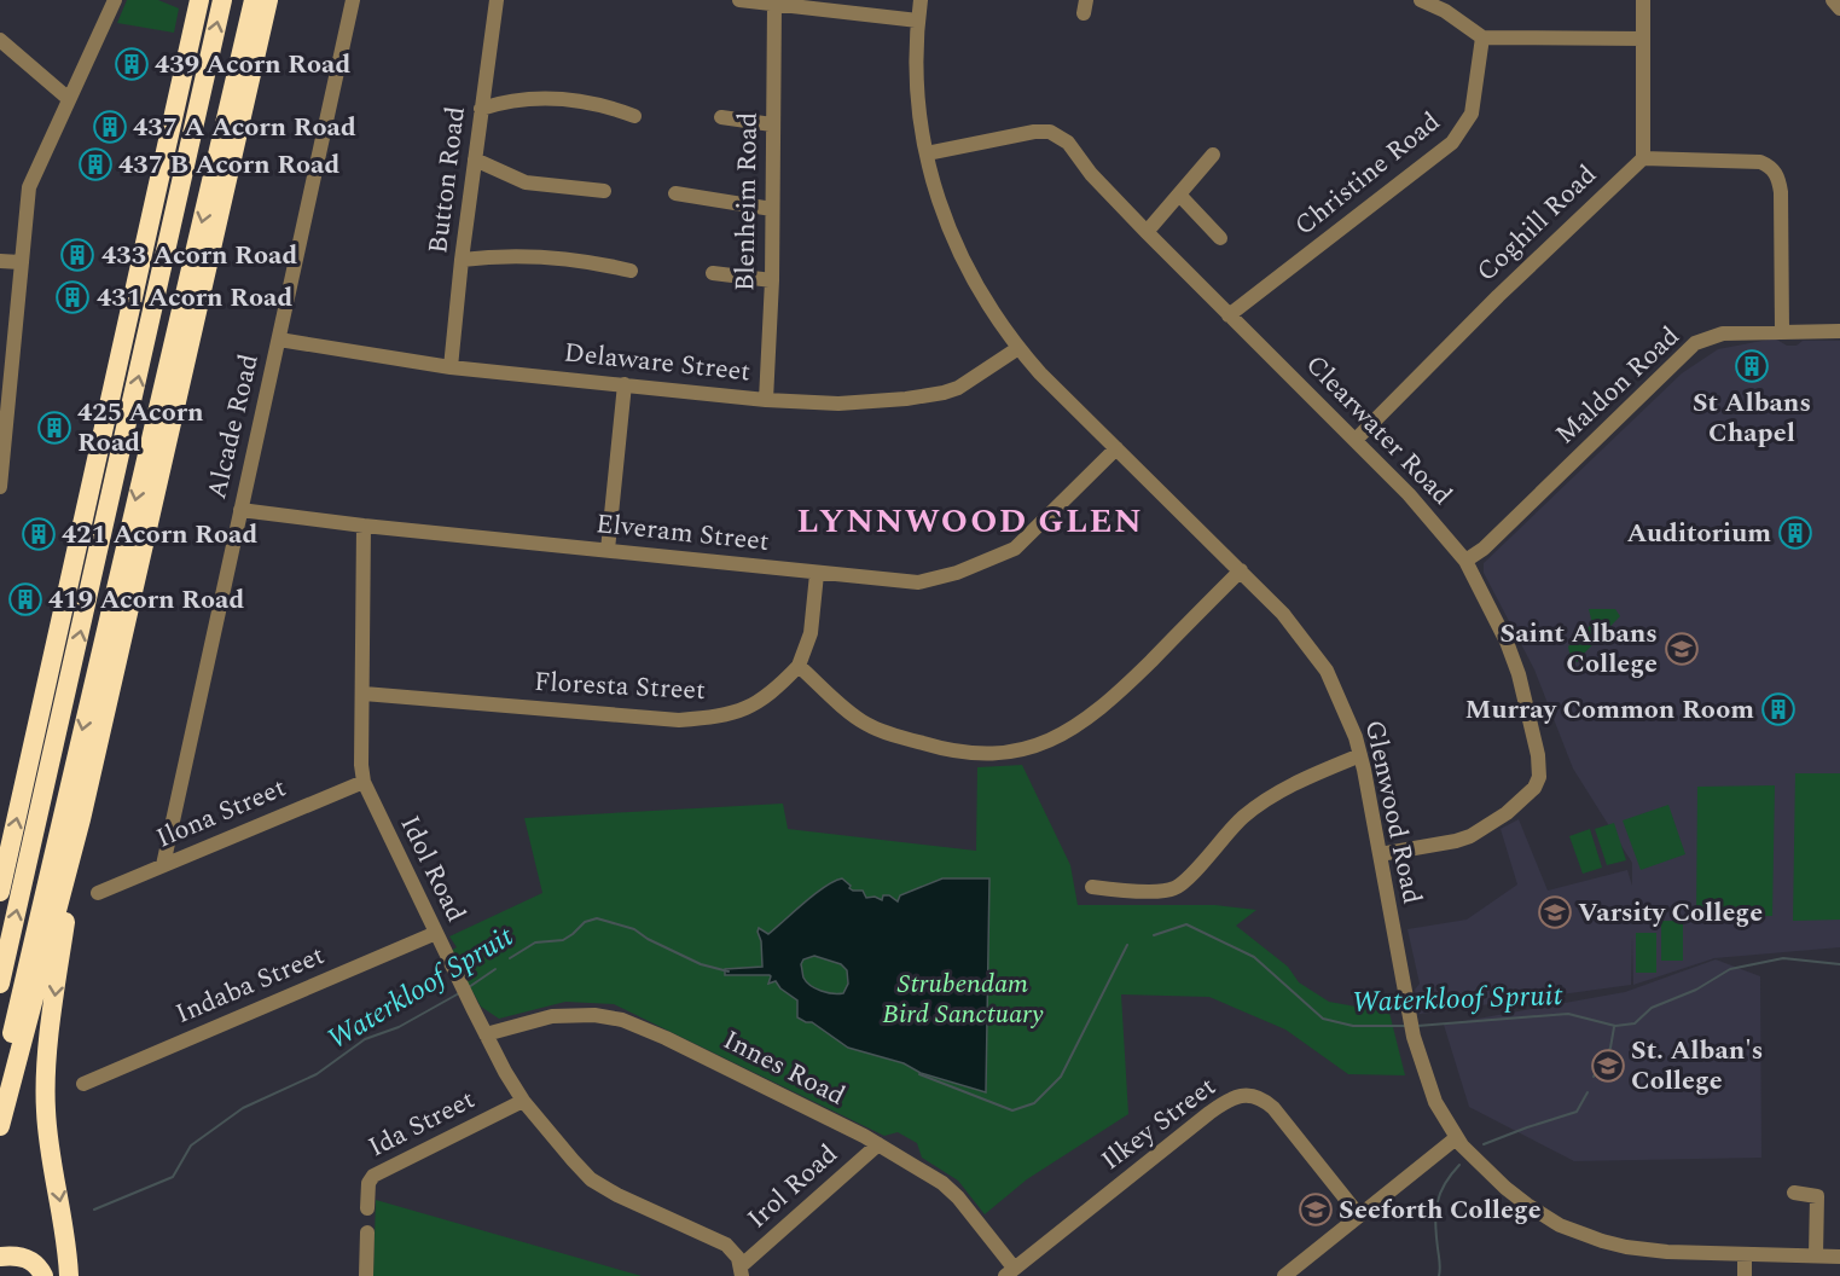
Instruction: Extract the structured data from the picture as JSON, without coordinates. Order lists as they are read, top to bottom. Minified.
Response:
{"streets":{"street":["Christine Road","Button Road","Blenheim Road","Coghill Road","Delaware Street","Maldon Road","Alcade Road","Clearwater Road","Elveram Street","Floresta Street","Glenwood Road","Ilona Street","Idol Road","Indaba Street","Innes Road","Ida Street","Ilkey Street","Irol Road"]},"crossings":[["Christine Road","Clearwater Road"],["Button Road","Delaware Street"],["Blenheim Road","Delaware Street"],["Coghill Road","Clearwater Road"],["Delaware Street","Alcade Road"],["Delaware Street","Glenwood Road"],["Maldon Road","Clearwater Road"],["Alcade Road","Elveram Street"],["Alcade Road","Ilona Street"],["Clearwater Road","Glenwood Road"],["Elveram Street","Glenwood Road"],["Elveram Street","Idol Road"],["Floresta Street","Idol Road"],["Ilona Street","Idol Road"],["Idol Road","Indaba Street"],["Idol Road","Innes Road"],["Idol Road","Ida Street"],["Idol Road","Irol Road"],["Innes Road","Ilkey Street"],["Innes Road","Irol Road"]],"districts":["LYNNWOOD GLEN"],"water":["Waterkloof Spruit"],"parks":["Strubendam Bird Sanctuary"],"places":{"building":["439 Acorn Road","437 A Acorn Road","437 B Acorn Road","433 Acorn Road","431 Acorn Road","St Albans Chapel","425 Acorn Road","Auditorium","421 Acorn Road","419 Acorn Road","Murray Common Room"],"school or university":["Saint Albans College","Varsity College","St. Alban's College","Seeforth College"]}}
